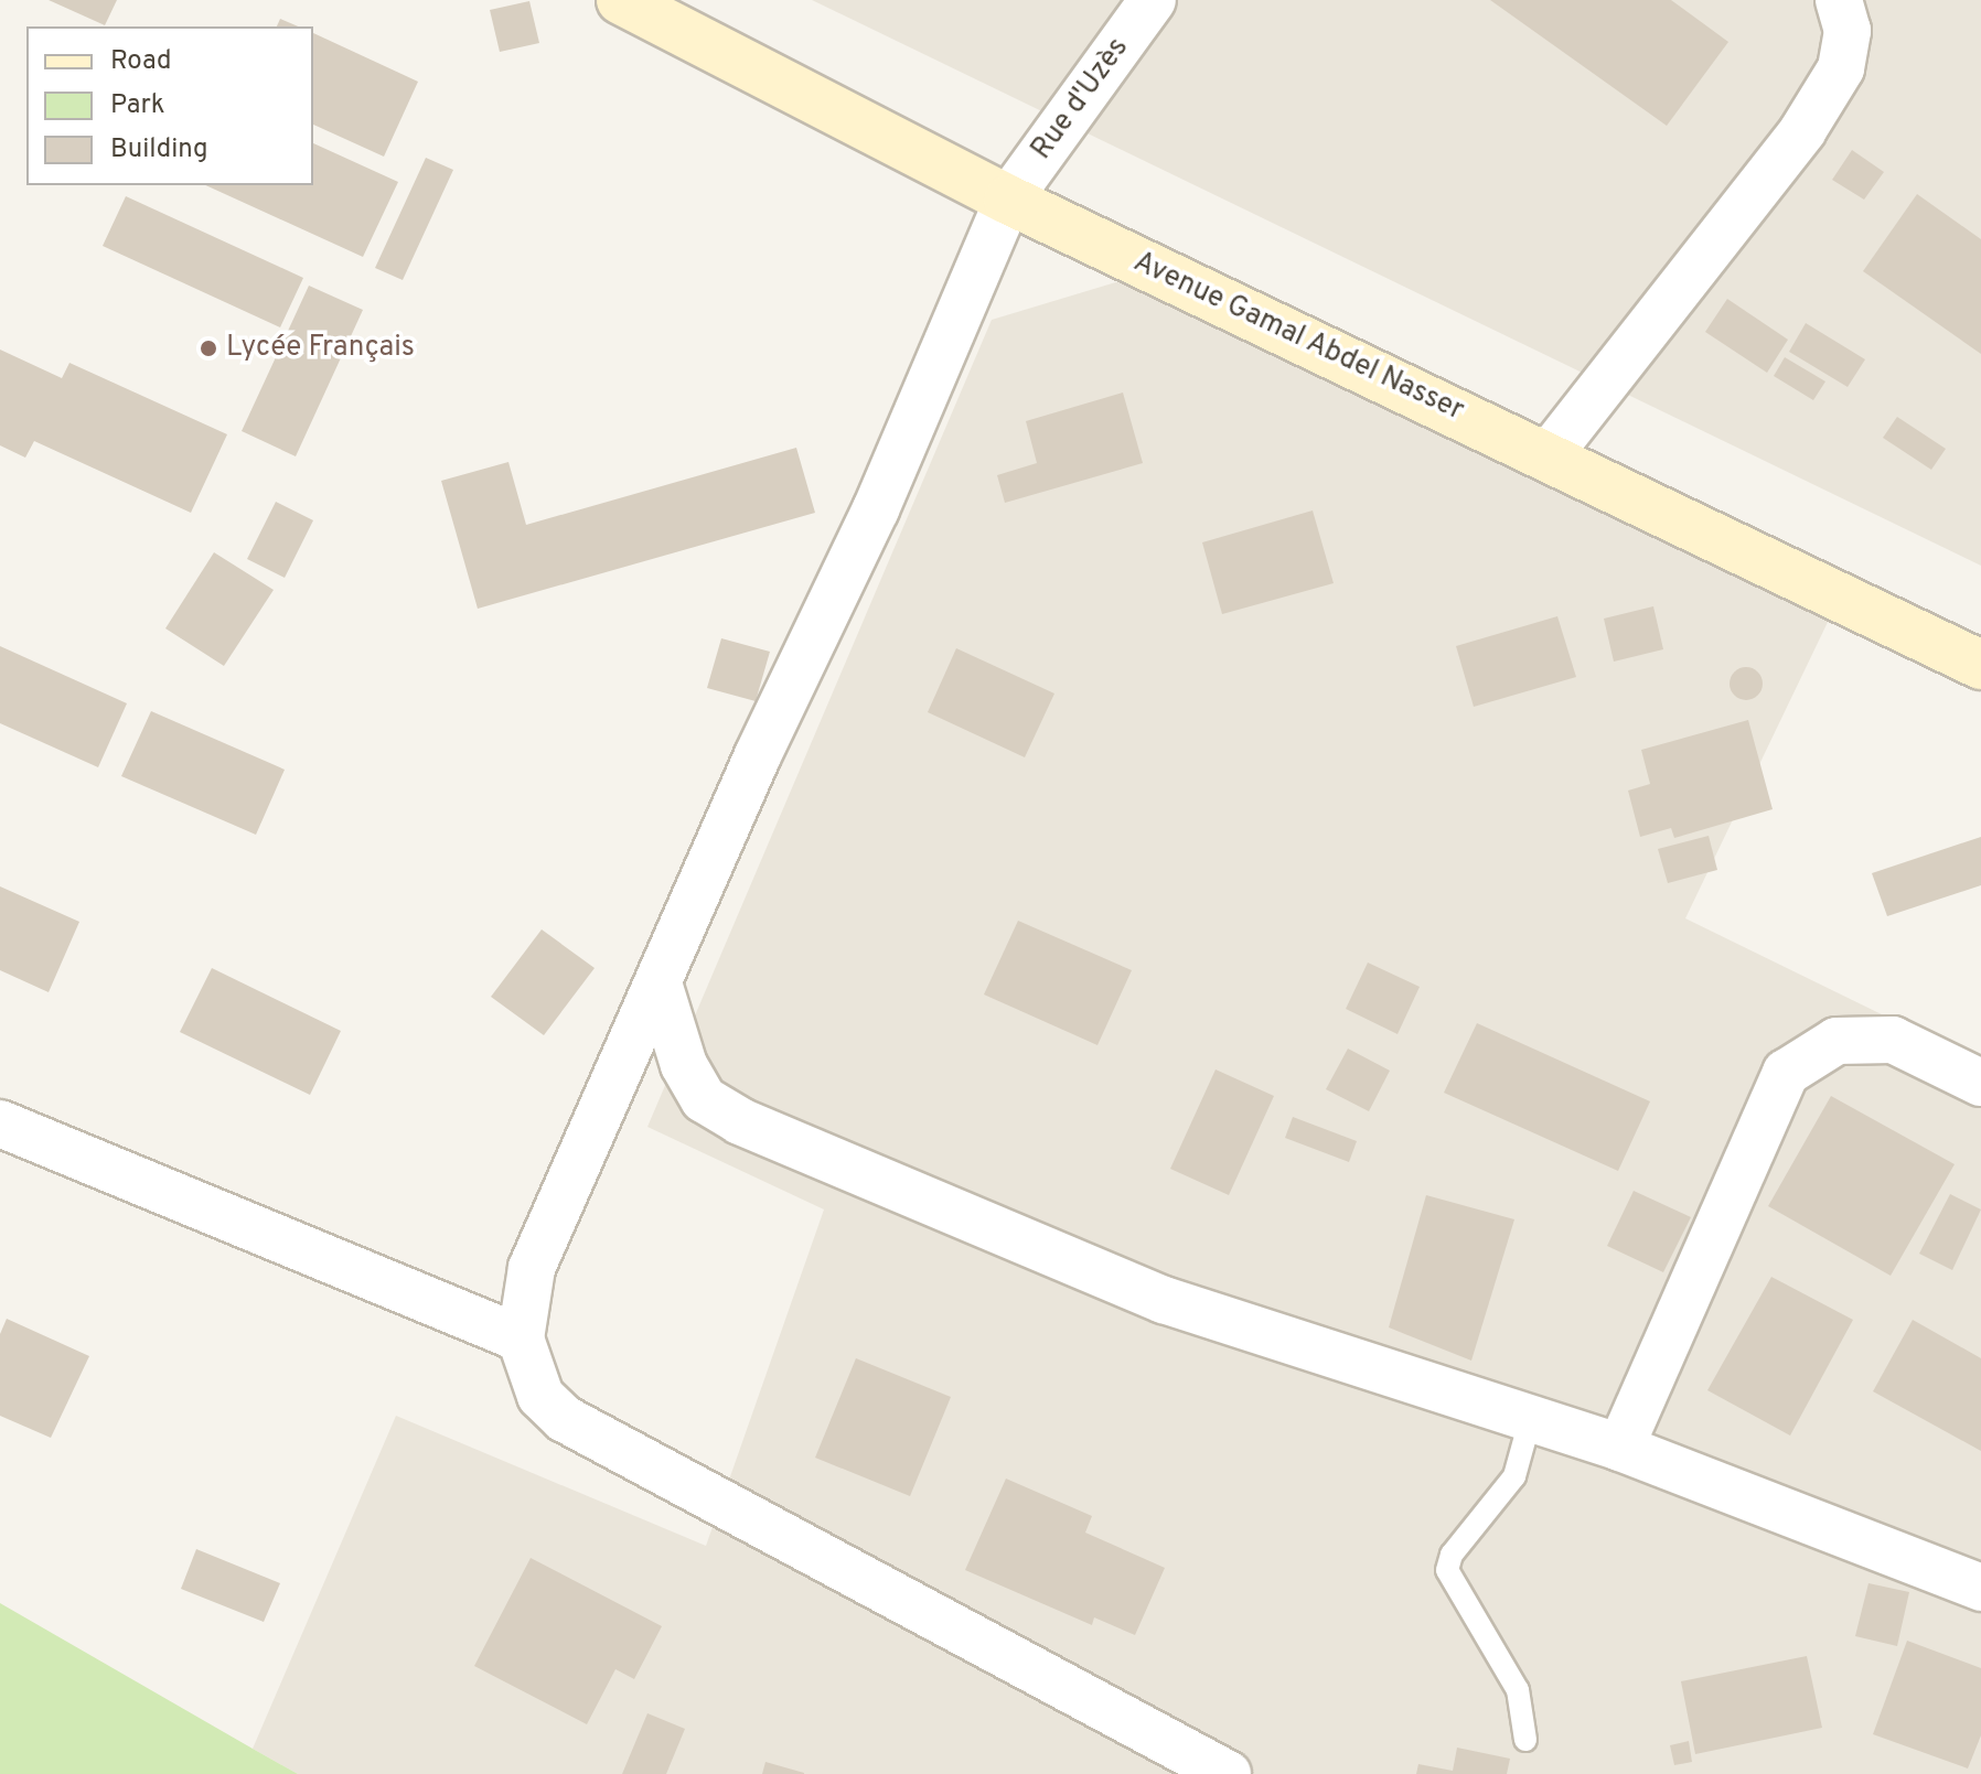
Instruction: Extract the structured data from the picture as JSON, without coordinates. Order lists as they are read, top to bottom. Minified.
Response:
{"streets":{"street":["Rue d'Uzès","Avenue Gamal Abdel Nasser"]},"crossings":[["Rue d'Uzès","Avenue Gamal Abdel Nasser"]],"places":["Lycée Français"],"legend":["Road","Park","Building"]}
